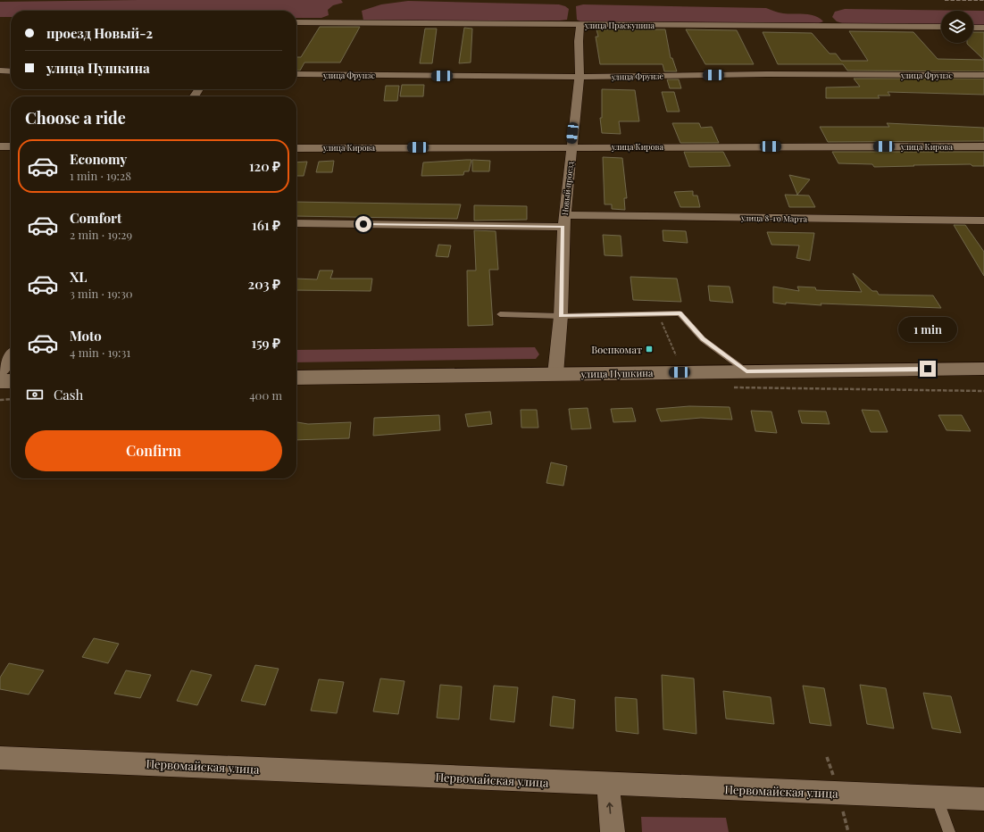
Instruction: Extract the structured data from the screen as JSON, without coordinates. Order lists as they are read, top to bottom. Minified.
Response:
{"streets":{"main road":["улица Пушкина"],"street":["улица Праскунина","улица Фрунзе","улица Кирова","Новый проезд","улица 8-го Марта","Первомайская улица"]},"crossings":[["улица Праскунина","Новый проезд"],["улица Фрунзе","Новый проезд"],["улица Кирова","Новый проезд"],["Новый проезд","улица 8-го Марта"],["Новый проезд","улица Пушкина"]],"places":{"transit":["Военкомат"]},"page":{"banner":["проезд Новый-2","улица Пушкина"],"heading":"Choose a ride","list":[{"name":"Economy","note":"1 min · 19:28","value":"120 ₽"},{"name":"Comfort","note":"2 min · 19:29","value":"161 ₽"},{"name":"XL","note":"3 min · 19:30","value":"203 ₽"},{"name":"Moto","note":"4 min · 19:31","value":"159 ₽"}],"bubble":"1 min","pay":["Cash","400 m"],"buttons":"Confirm"}}
